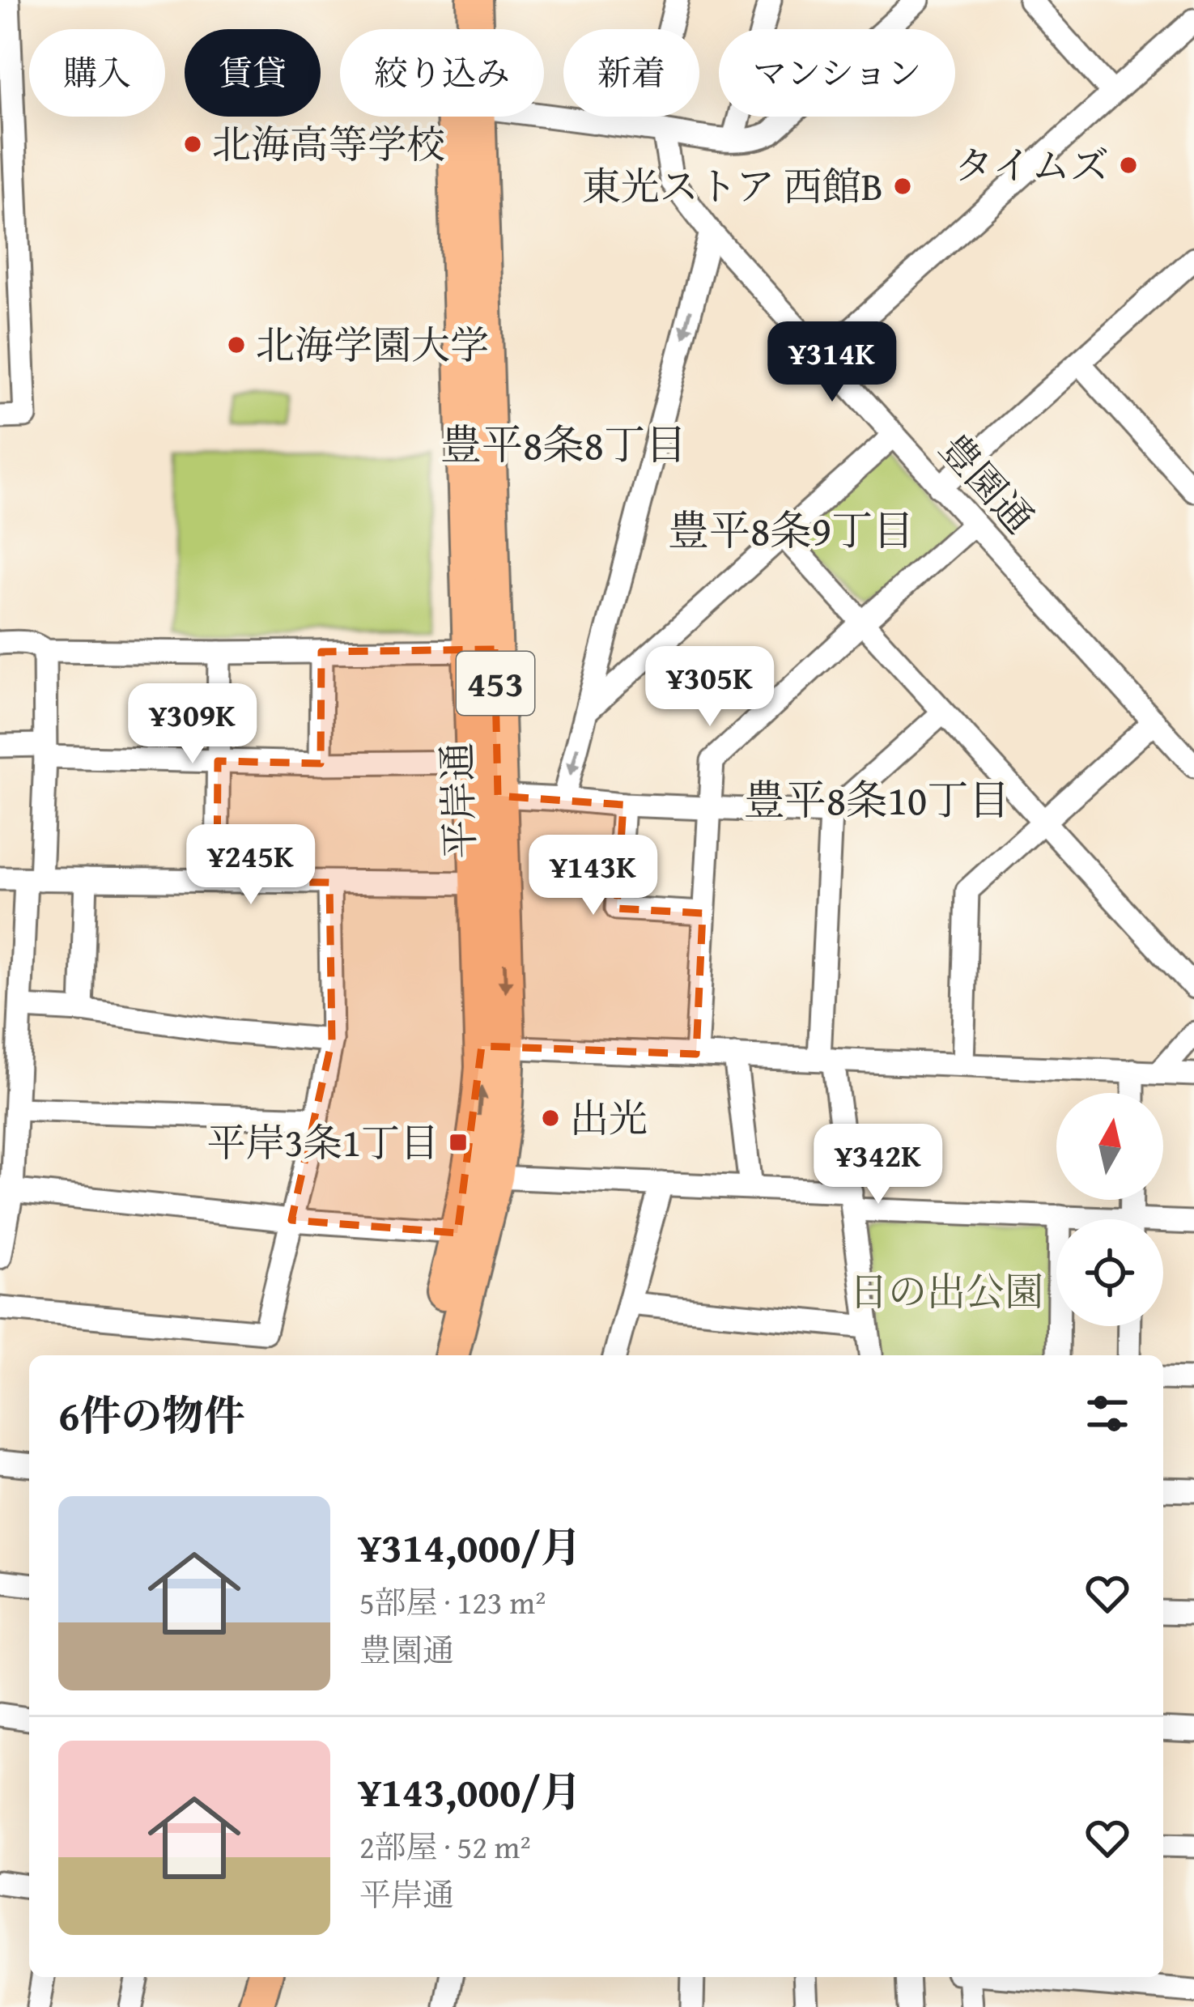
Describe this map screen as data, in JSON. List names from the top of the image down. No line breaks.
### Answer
{"streets":{"highway":["453","平岸通"],"street":["豊園通"]},"districts":["豊平8条8丁目","豊平8条9丁目","豊平8条10丁目"],"parks":["日の出公園"],"places":{"other":["北海高等学校","タイムズ","東光ストア 西館B","北海学園大学","出光"],"transit":["平岸3条1丁目"]},"north":"top","page":{"chip":["購入","賃貸","絞り込み","新着","マンション"],"price":["¥314K","¥305K","¥309K","¥245K","¥143K","¥342K"],"heading":"6件の物件","list":[{"name":"¥314,000/月","note":"5部屋 · 123 m² · 豊園通"},{"name":"¥143,000/月","note":"2部屋 · 52 m² · 平岸通"}]}}
